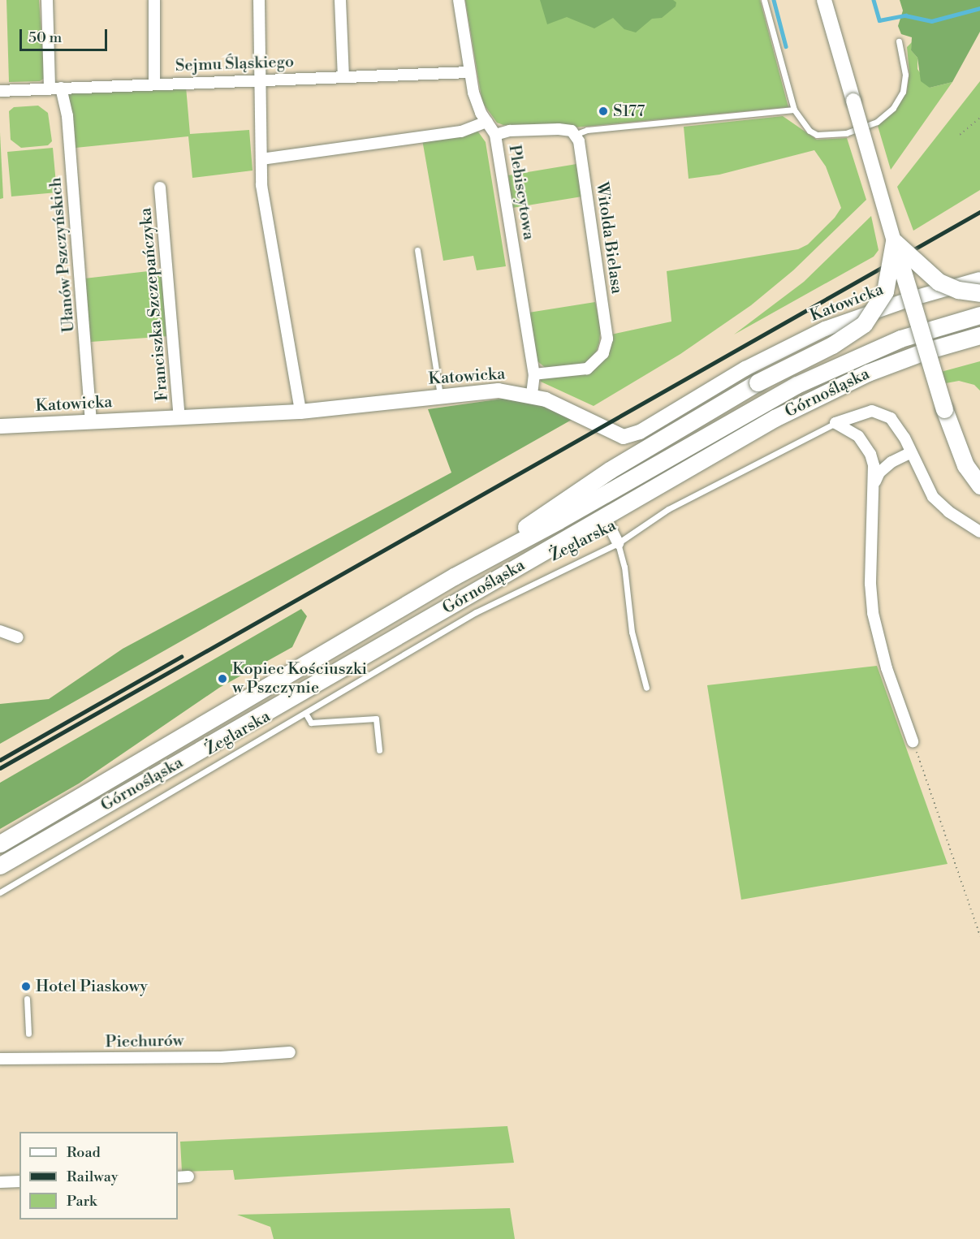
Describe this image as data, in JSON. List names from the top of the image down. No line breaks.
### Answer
{"streets":{"main road":["Górnośląska"],"street":["Sejmu Śląskiego","Plebiscytowa","Witolda Bielasa","Ułanów Pszczyńskich","Katowicka","Franciszka Szczepańczyka","Piechurów"],"lane":["Żeglarska"]},"crossings":[["Sejmu Śląskiego","Plebiscytowa"],["Sejmu Śląskiego","Ułanów Pszczyńskich"],["Plebiscytowa","Witolda Bielasa"],["Plebiscytowa","Katowicka"],["Ułanów Pszczyńskich","Katowicka"],["Katowicka","Franciszka Szczepańczyka"]],"places":["S177","Kopiec Kościuszki w Pszczynie","Hotel Piaskowy"],"legend":["Road","Railway","Park"],"scale_bar":"50 m"}
